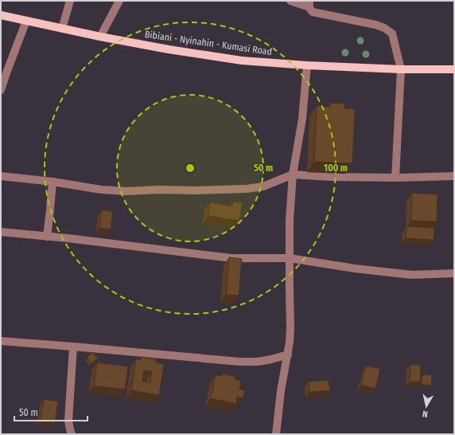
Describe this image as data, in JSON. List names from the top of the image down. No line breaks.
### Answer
{"streets":{"main road":["Bibiani - Nyinahin - Kumasi Road"]},"scale_bar":"50 m","north":"bottom","rings":["50 m","100 m"]}
